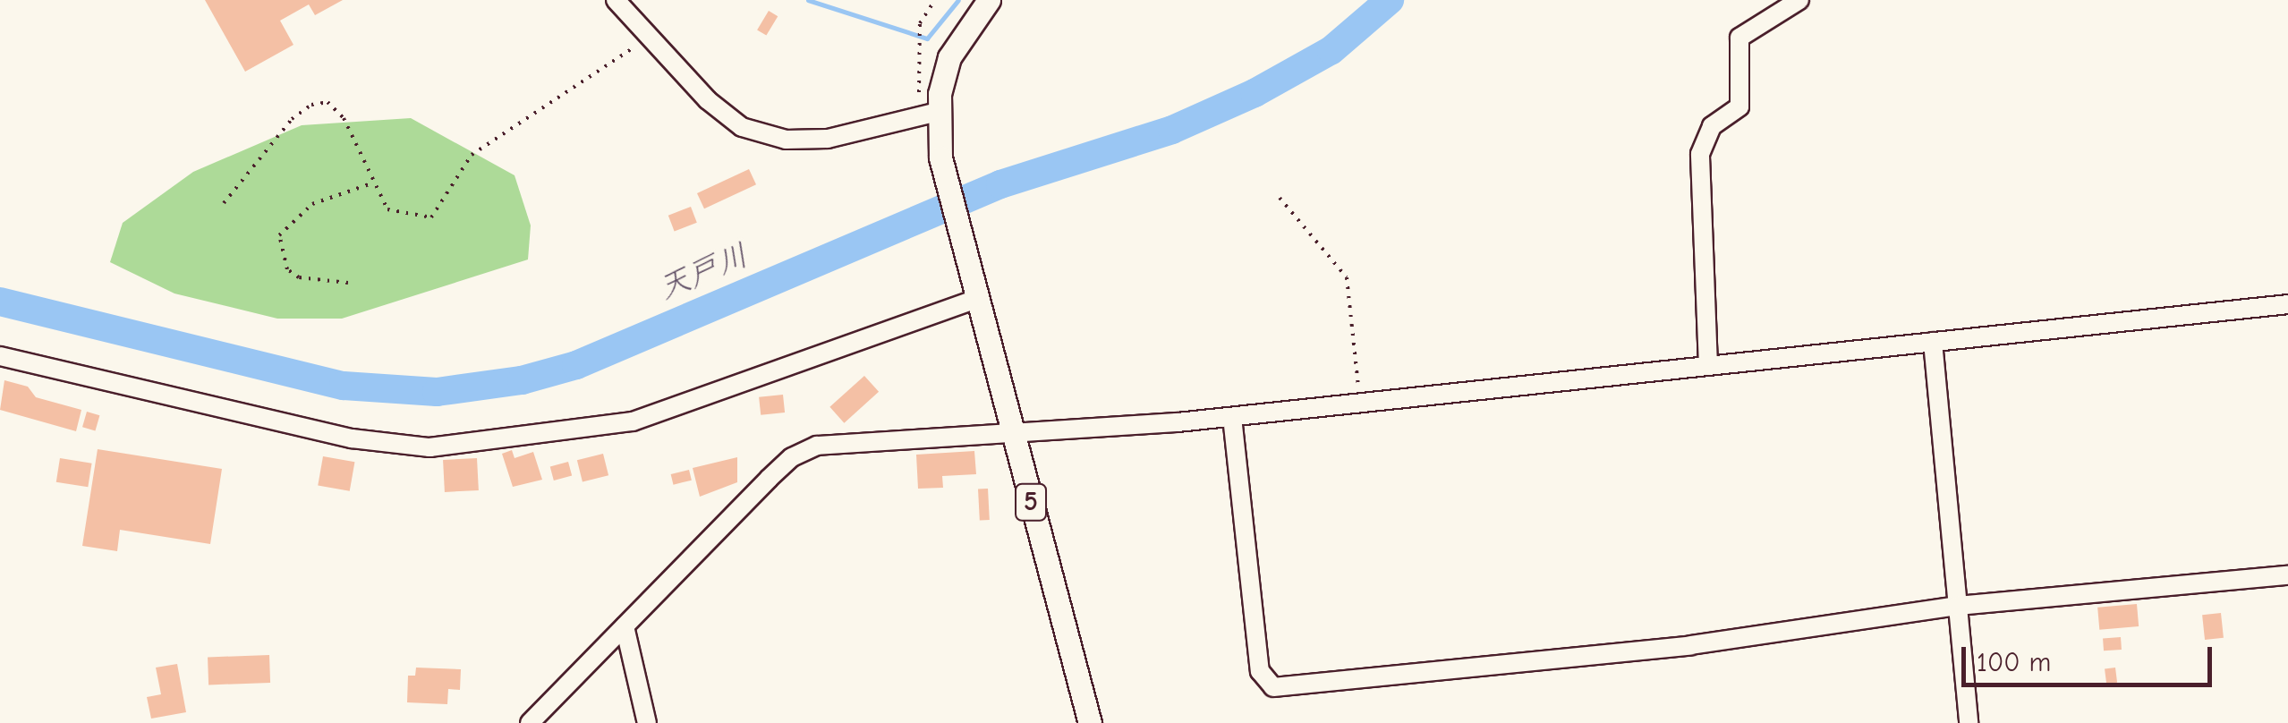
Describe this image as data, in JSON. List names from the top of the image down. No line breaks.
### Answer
{"streets":{"main road":["5"]},"water":["天戸川"],"scale_bar":"100 m"}
